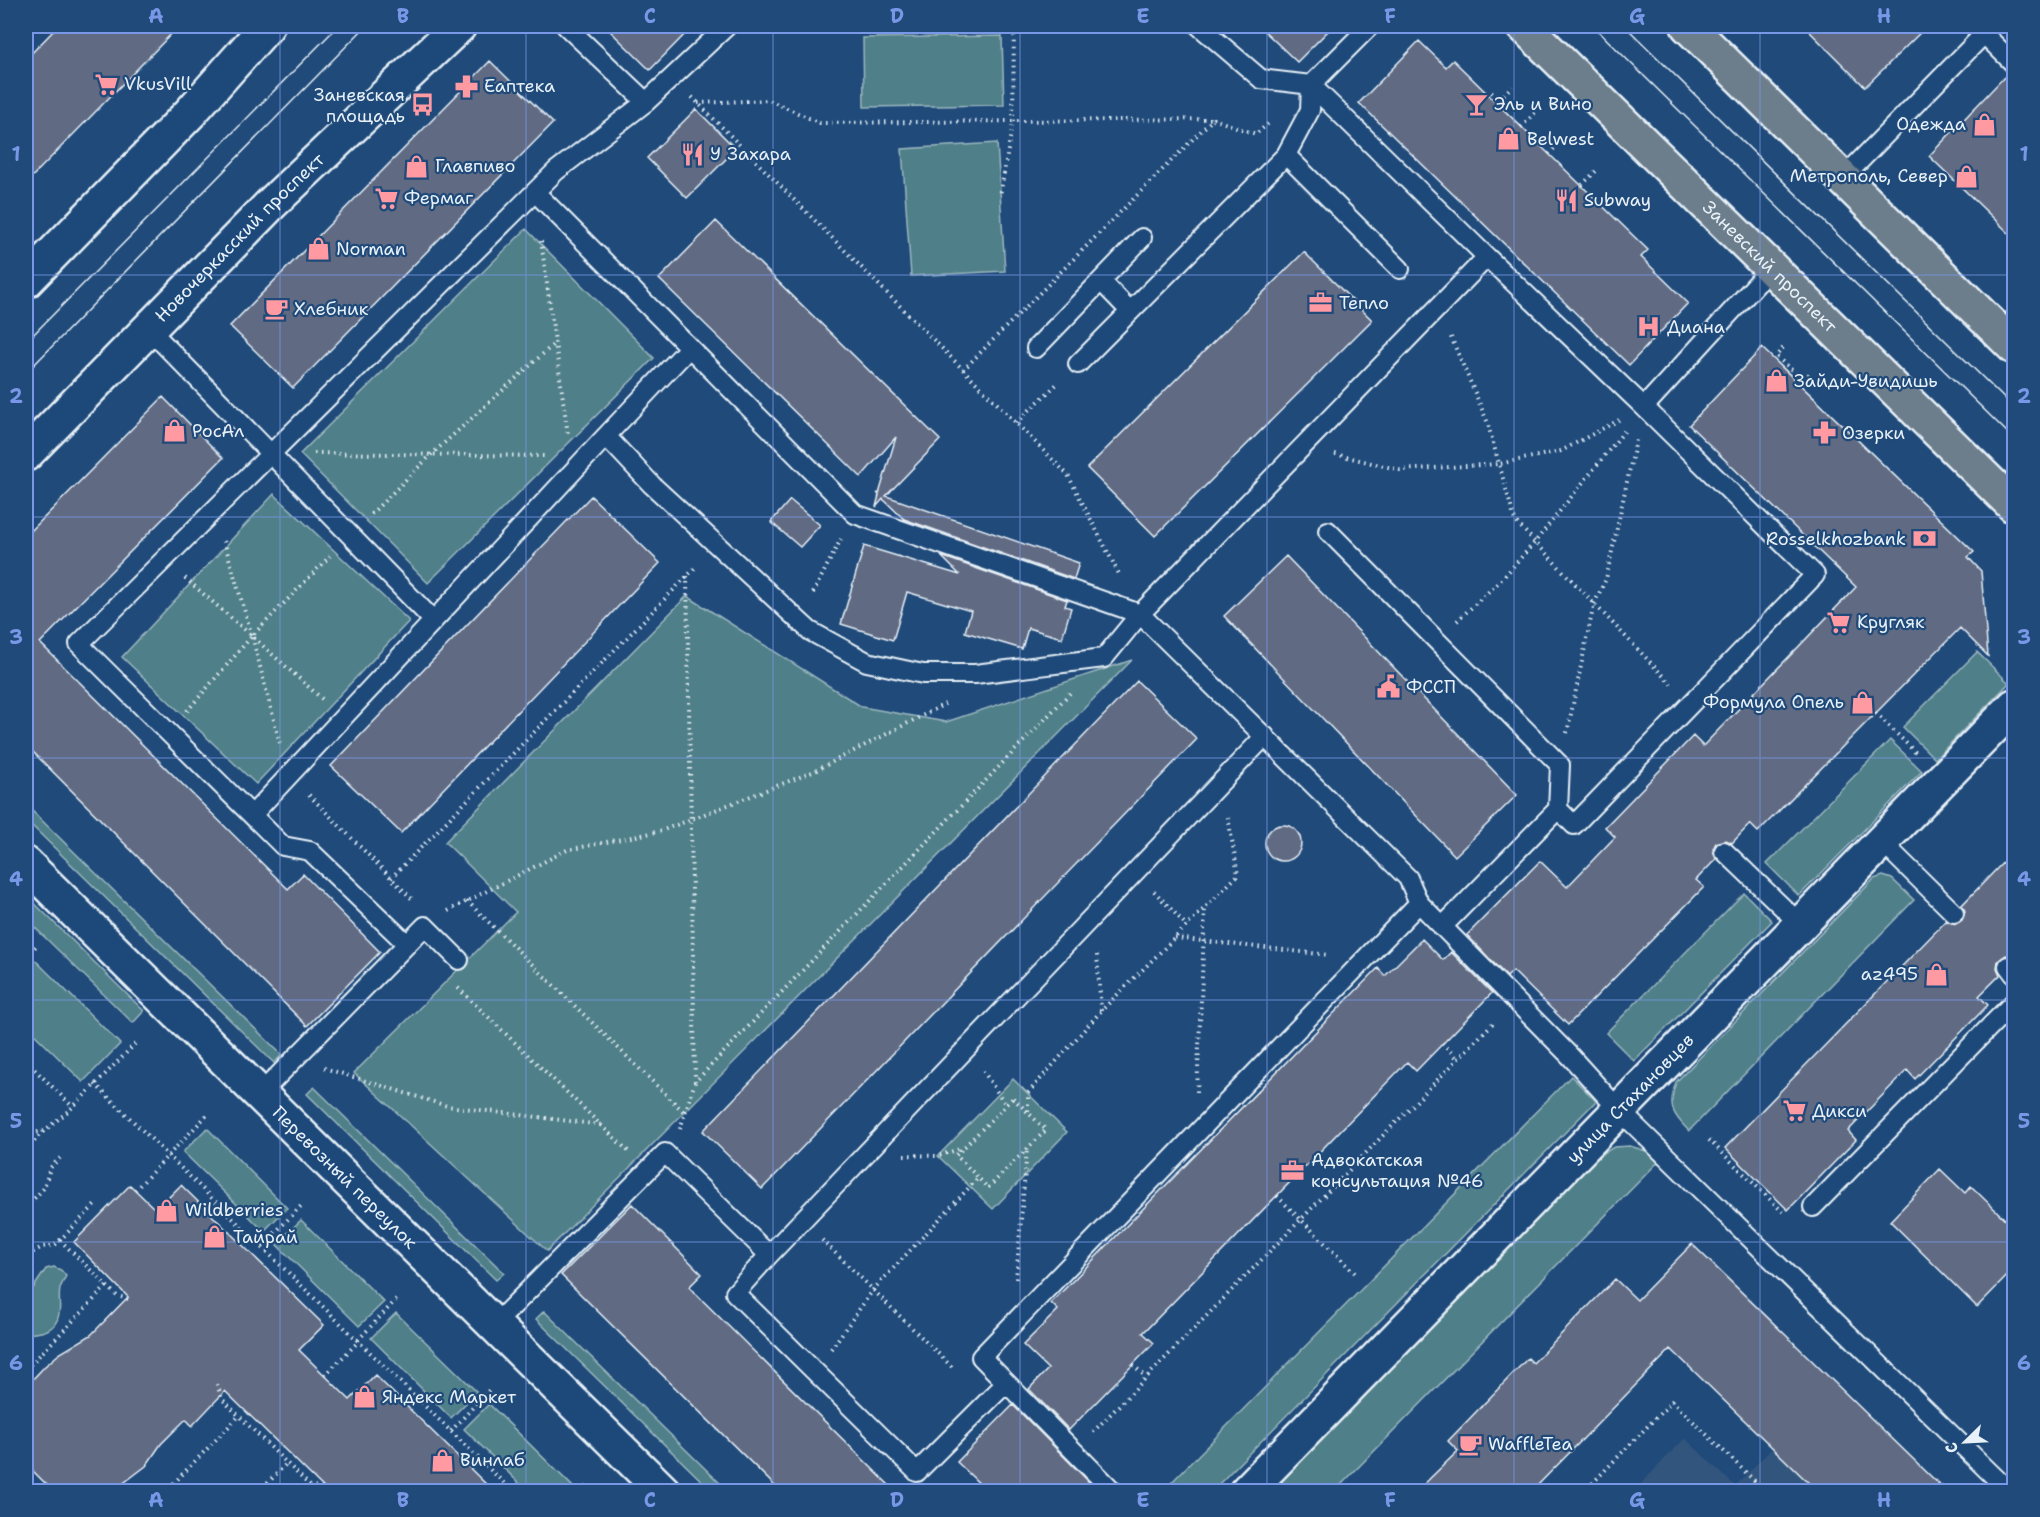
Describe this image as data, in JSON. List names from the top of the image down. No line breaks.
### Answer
{"streets":{"main road":["Заневский проспект"],"street":["Новочеркасский проспект","улица Стахановцев","Перевозный переулок"]},"places":{"supermarket":["VkusVill","Фермаг","Кругляк","Дикси"],"pharmacy":["Еаптека","Озерки"],"bar":["Эль и Вино"],"bus stop":["Заневская площадь"],"shop":["Одежда","Belwest","Главпиво","Метрополь, Север","Norman","Зайди-Увидишь","РосАл","Формула Опель","az495","Wildberries","Тайрай","Яндекс Маркет","Винлаб"],"restaurant":["У Захара","Subway"],"office":["Тепло","Адвокатская консультация №46"],"cafe":["Хлебник","WaffleTea"],"hospital":["Диана"],"bank":["Rosselkhozbank"],"public building":["ФССП"]},"north":"bottom left","grid":{"columns":["A","B","C","D","E","F","G","H"],"rows":["1","2","3","4","5","6"]}}
